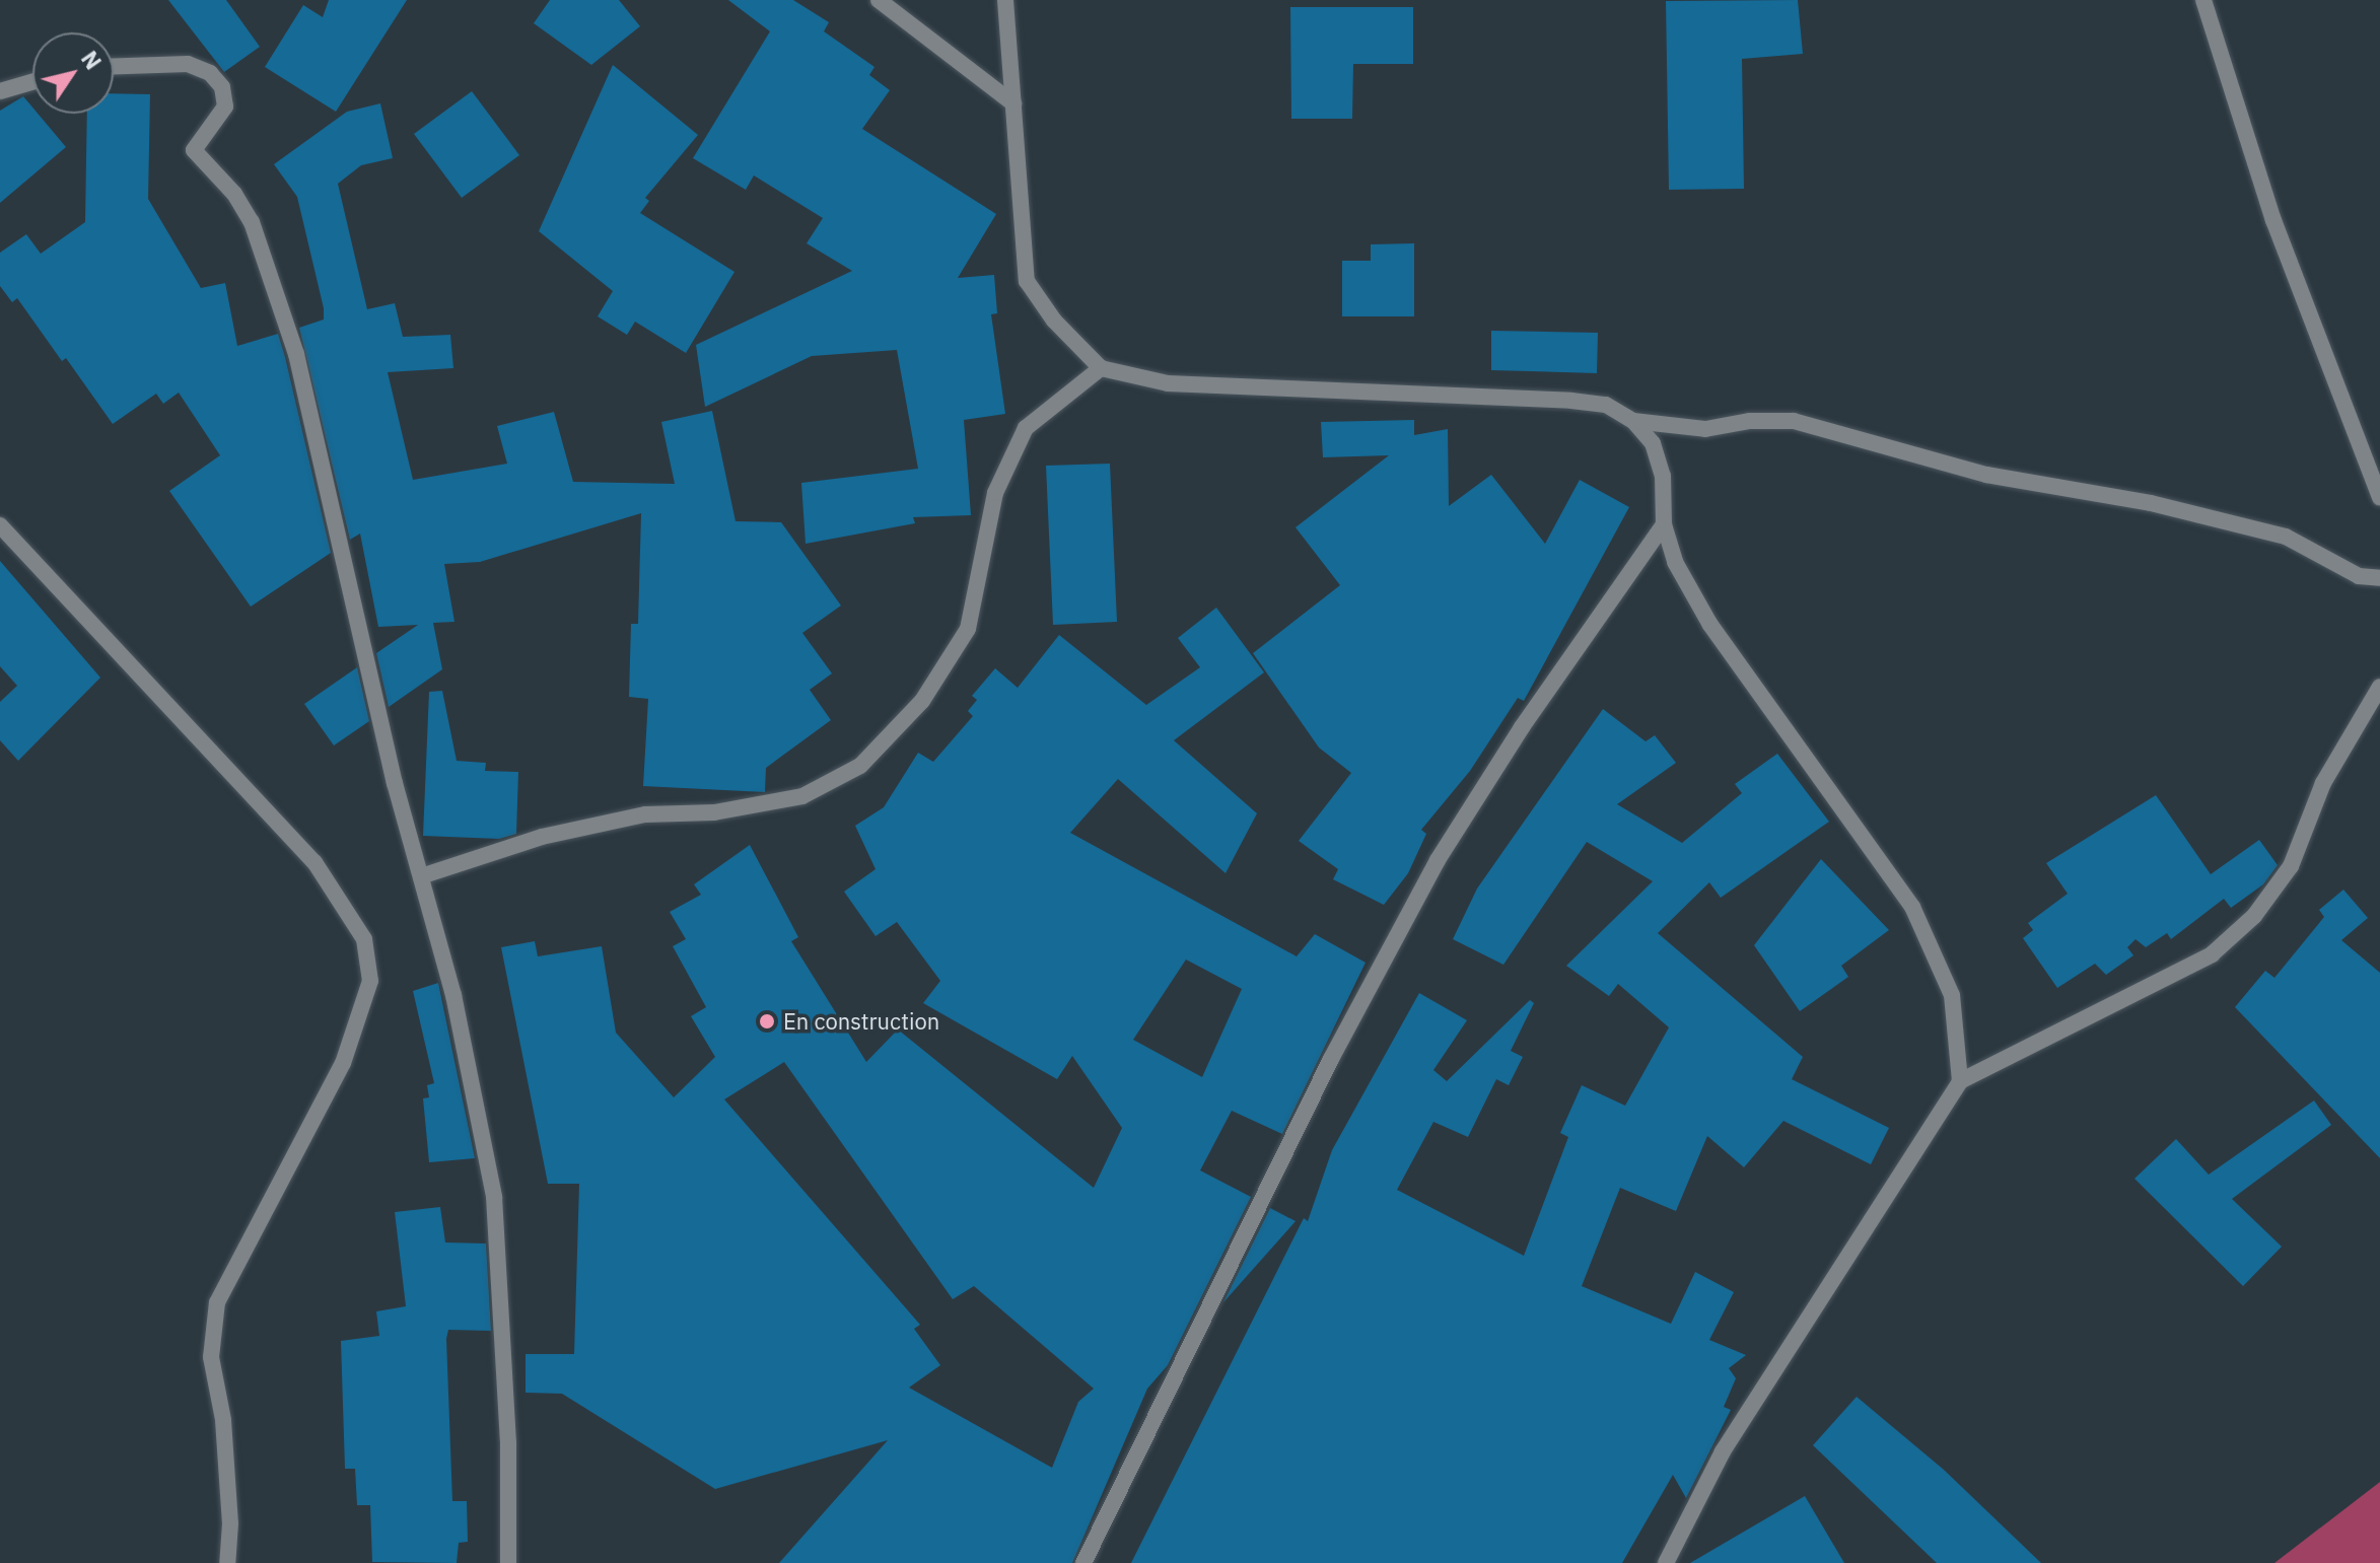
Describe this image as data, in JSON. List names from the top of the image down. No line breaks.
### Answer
{"places":["En construction"],"north":"top right"}
